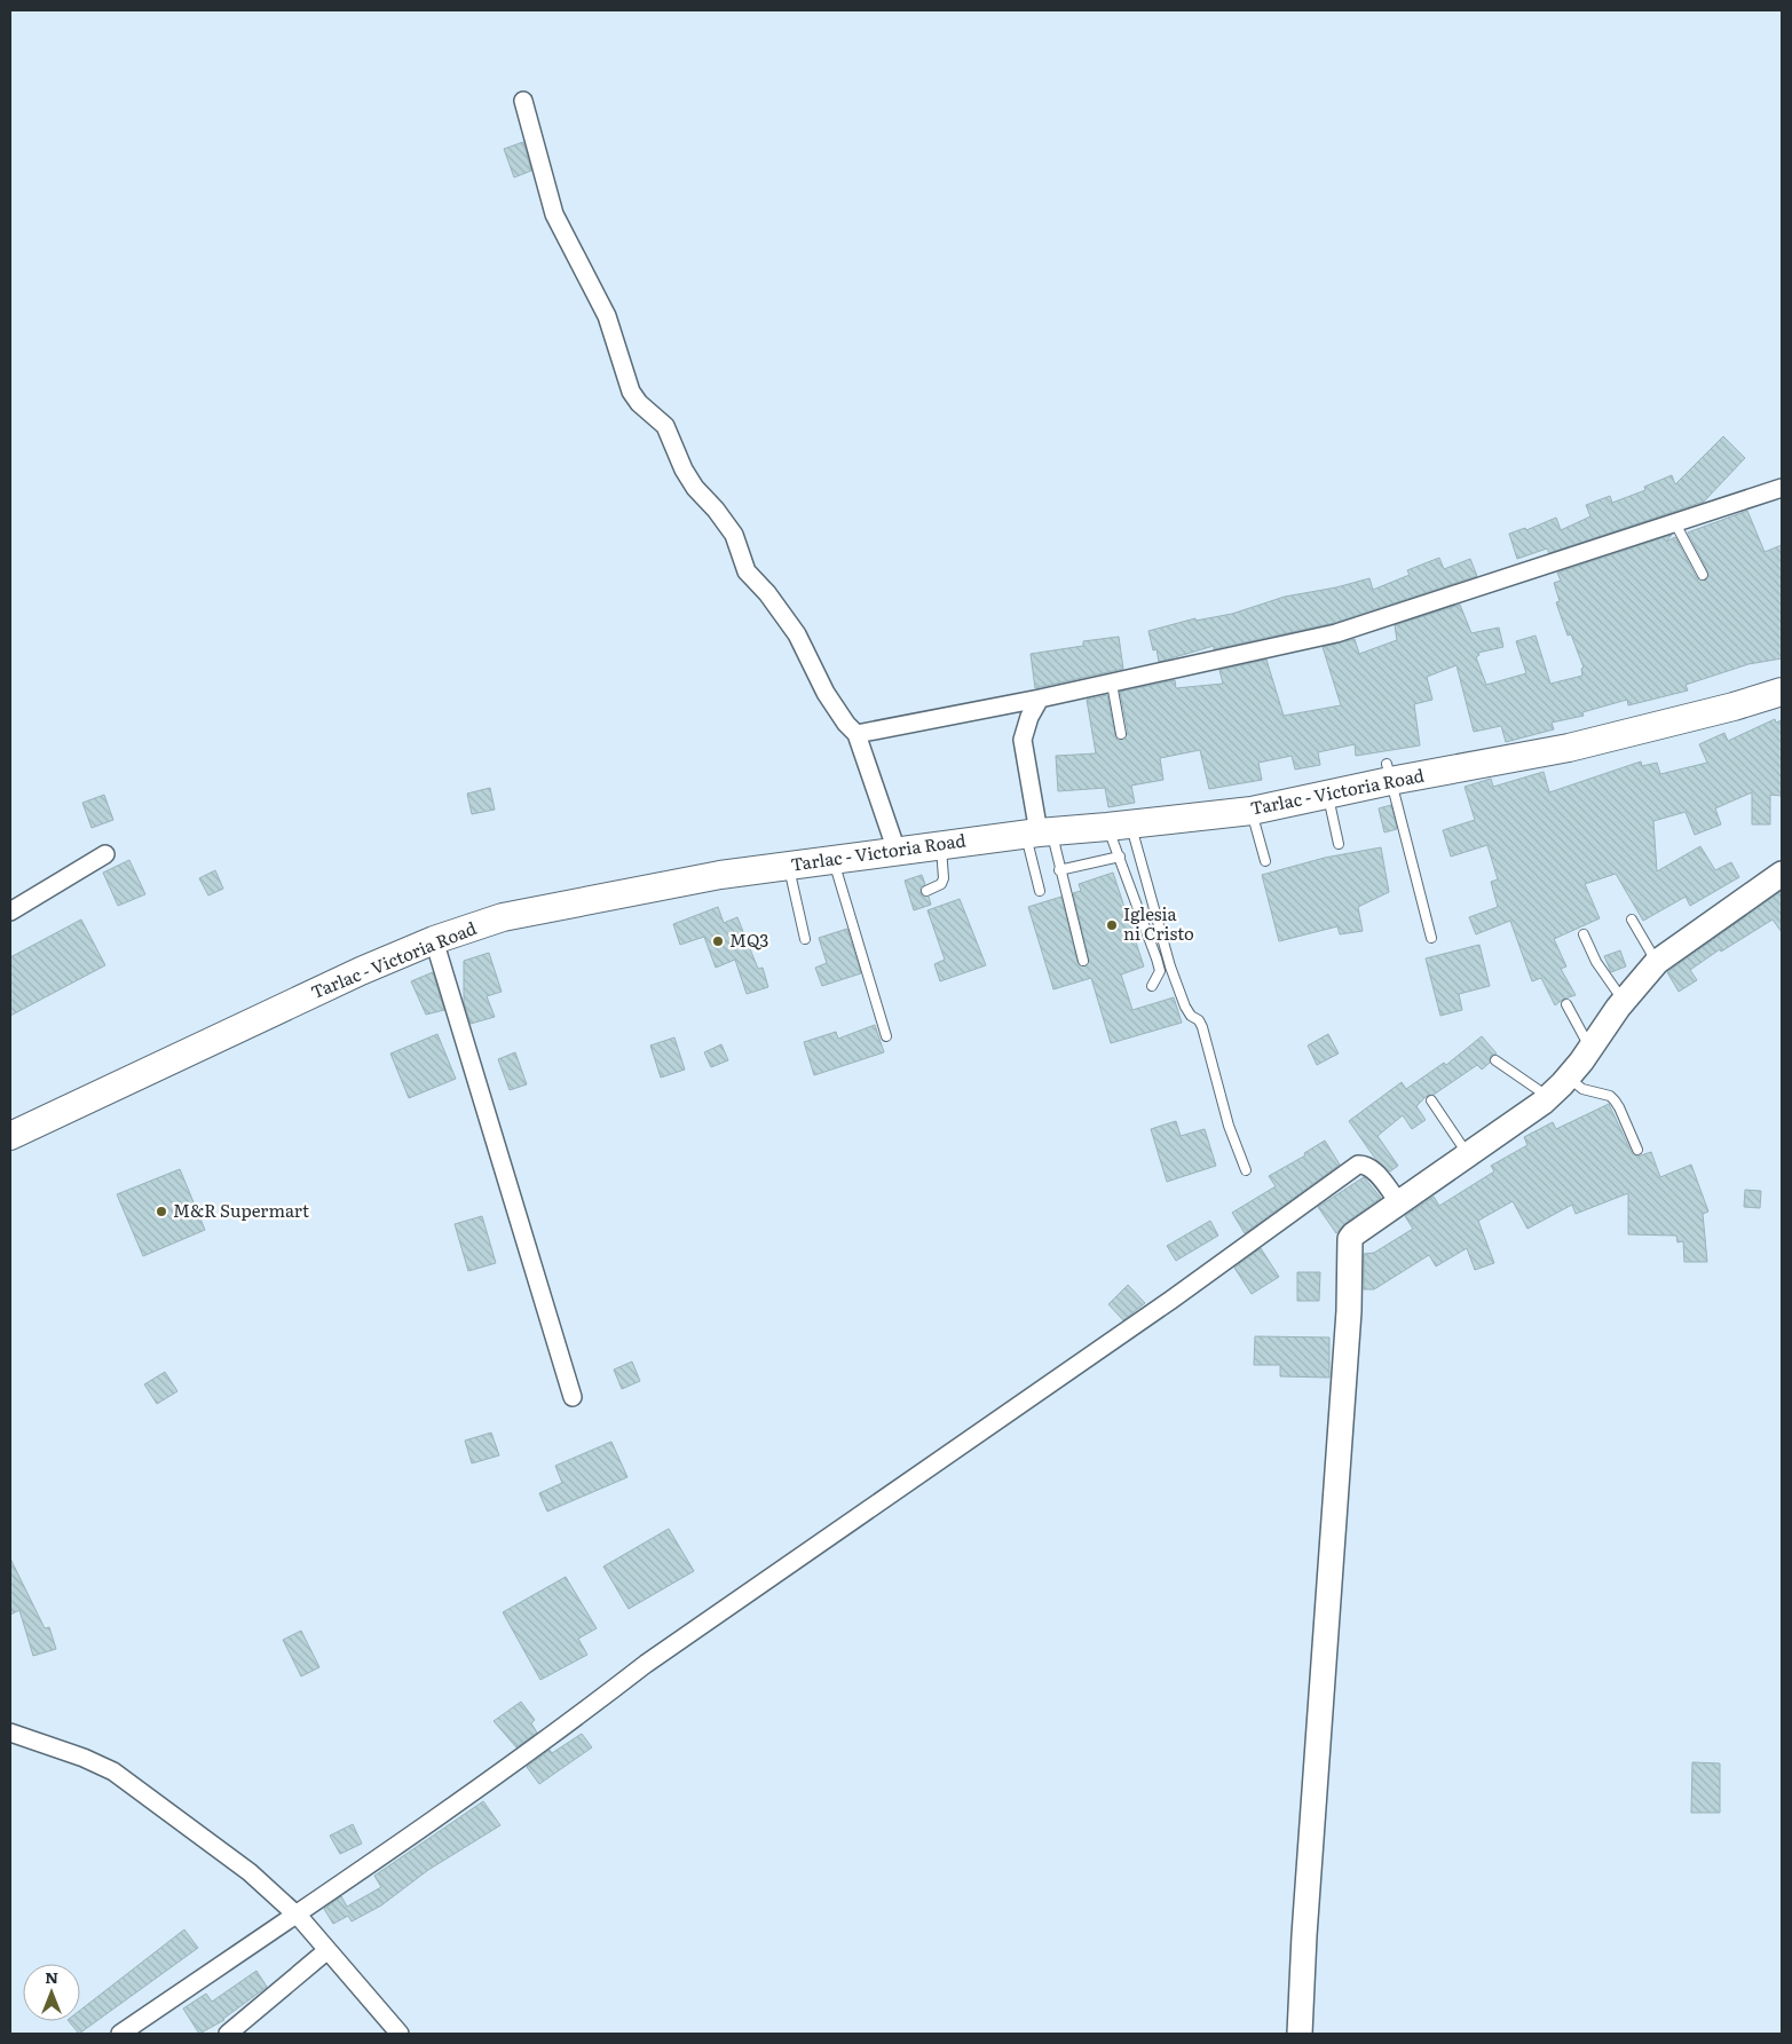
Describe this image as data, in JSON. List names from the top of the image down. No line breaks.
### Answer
{"streets":{"main road":["Tarlac - Victoria Road"]},"places":["Iglesia ni Cristo","MQ3","M&R Supermart"],"north":"top"}
